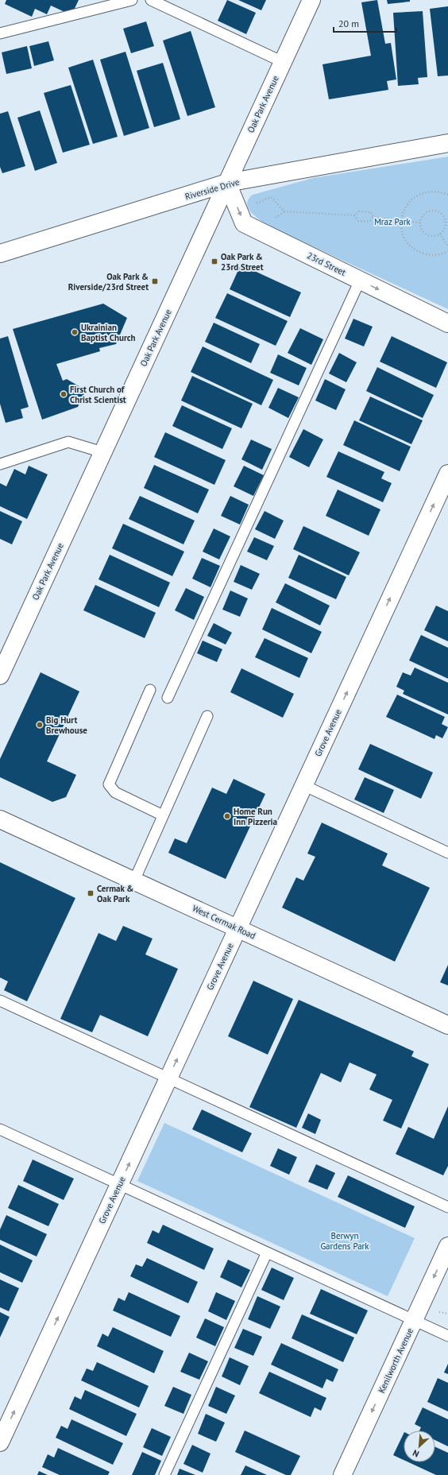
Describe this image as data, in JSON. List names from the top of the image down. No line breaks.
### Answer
{"streets":{"street":["Oak Park Avenue","Riverside Drive","23rd Street","Grove Avenue","West Cermak Road","Kenilworth Avenue"]},"crossings":[["Oak Park Avenue","Riverside Drive"],["Oak Park Avenue","23rd Street"],["Riverside Drive","23rd Street"],["Grove Avenue","West Cermak Road"]],"one_way":["23rd Street","Grove Avenue","Kenilworth Avenue"],"parks":["Mraz Park","Berwyn Gardens Park"],"places":{"transit":["Oak Park & 23rd Street","Oak Park & Riverside/23rd Street","Cermak & Oak Park"],"other":["Ukrainian Baptist Church","First Church of Christ Scientist","Big Hurt Brewhouse","Home Run Inn Pizzeria"]},"scale_bar":"20 m","north":"bottom left"}
